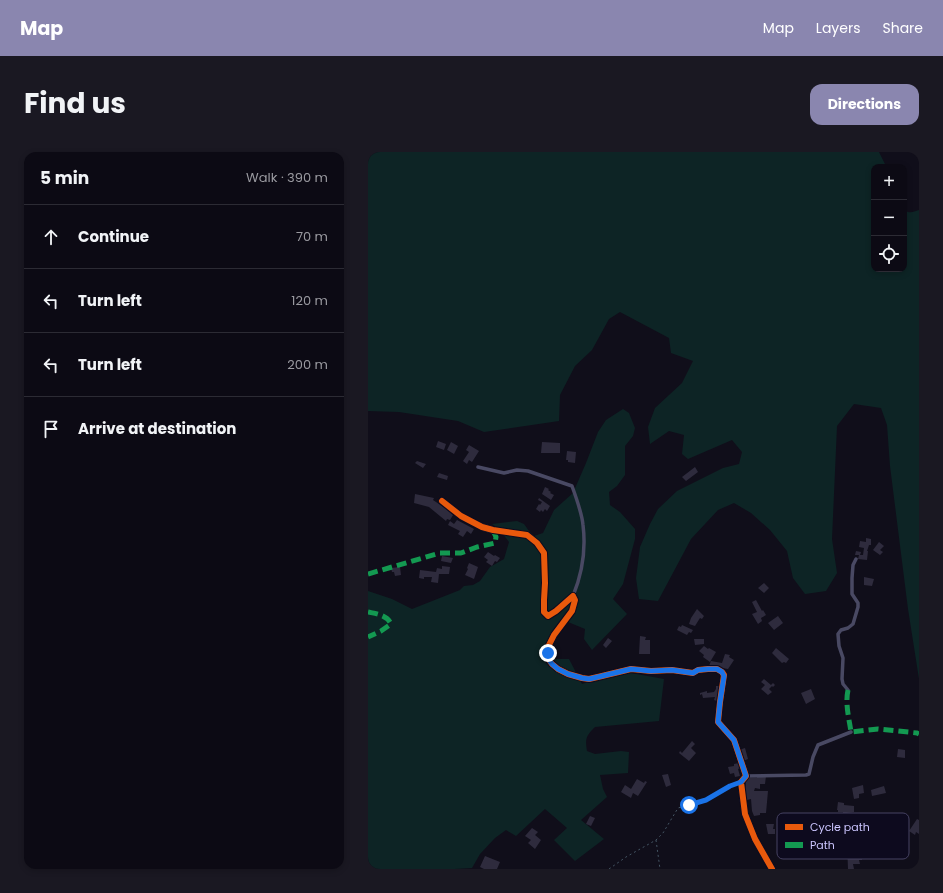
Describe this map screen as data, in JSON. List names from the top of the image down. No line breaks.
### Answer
{"legend":["Cycle path","Path"],"page":{"header":"Map","nav":["Map","Layers","Share"],"title":"Find us","buttons":"Directions","heading":["5 min","Walk · 390 m"],"map_buttons":["+","−"],"list":[["Continue","70 m"],["Turn left","120 m"],["Turn left","200 m"],"Arrive at destination"]}}
